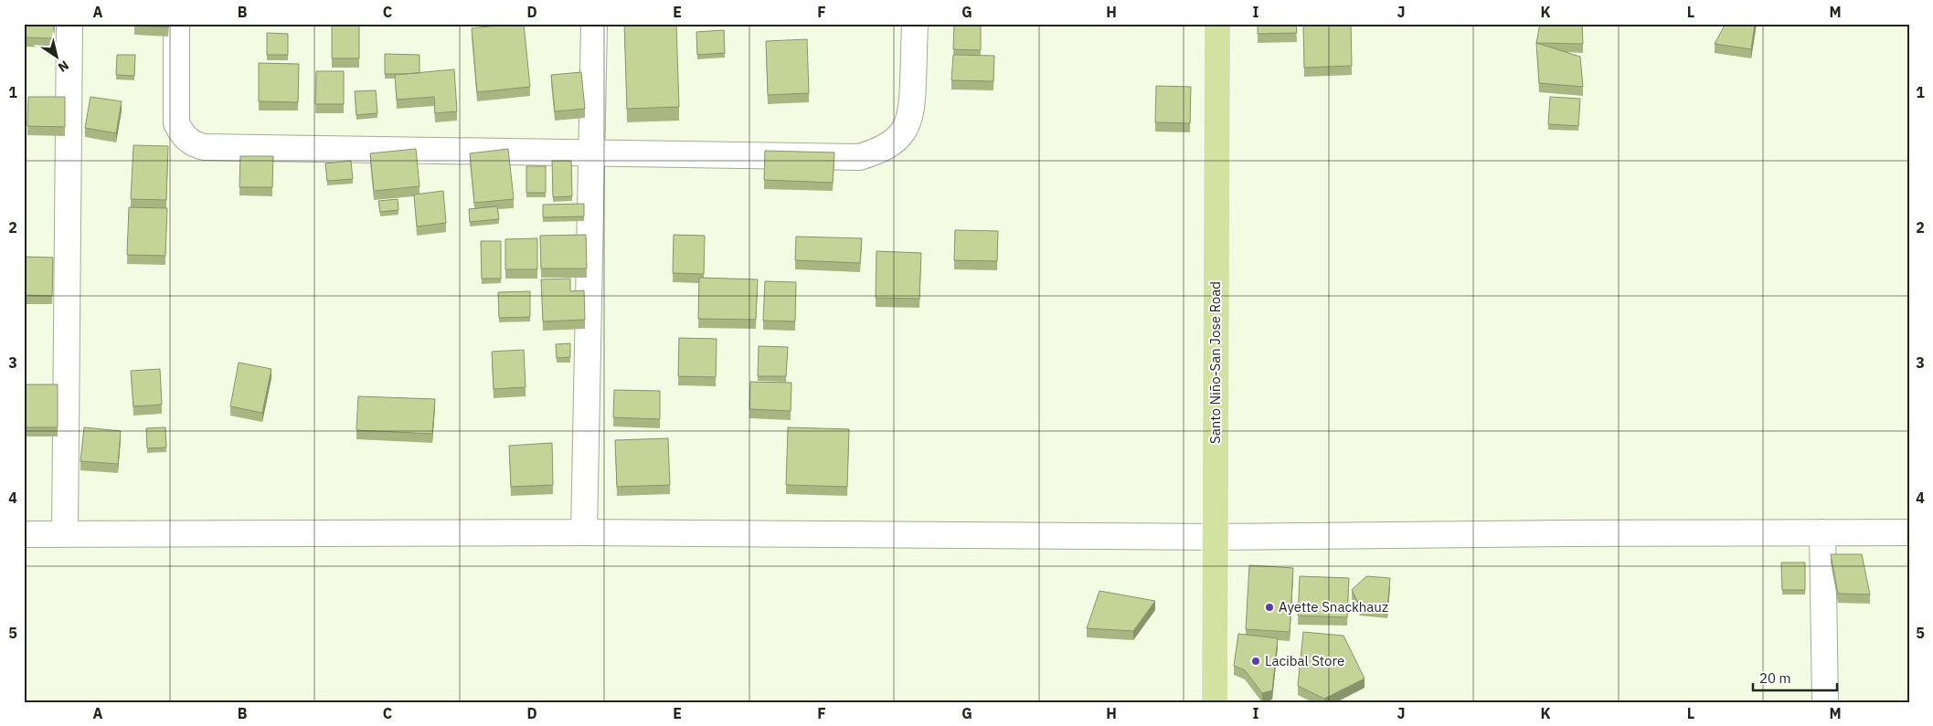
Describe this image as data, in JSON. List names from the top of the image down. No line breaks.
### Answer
{"streets":{"main road":["Santo Niño-San Jose Road"]},"places":["Ayette Snackhauz","Lacibal Store"],"scale_bar":"20 m","north":"bottom right","grid":{"columns":["A","B","C","D","E","F","G","H","I","J","K","L","M"],"rows":["1","2","3","4","5"]}}
